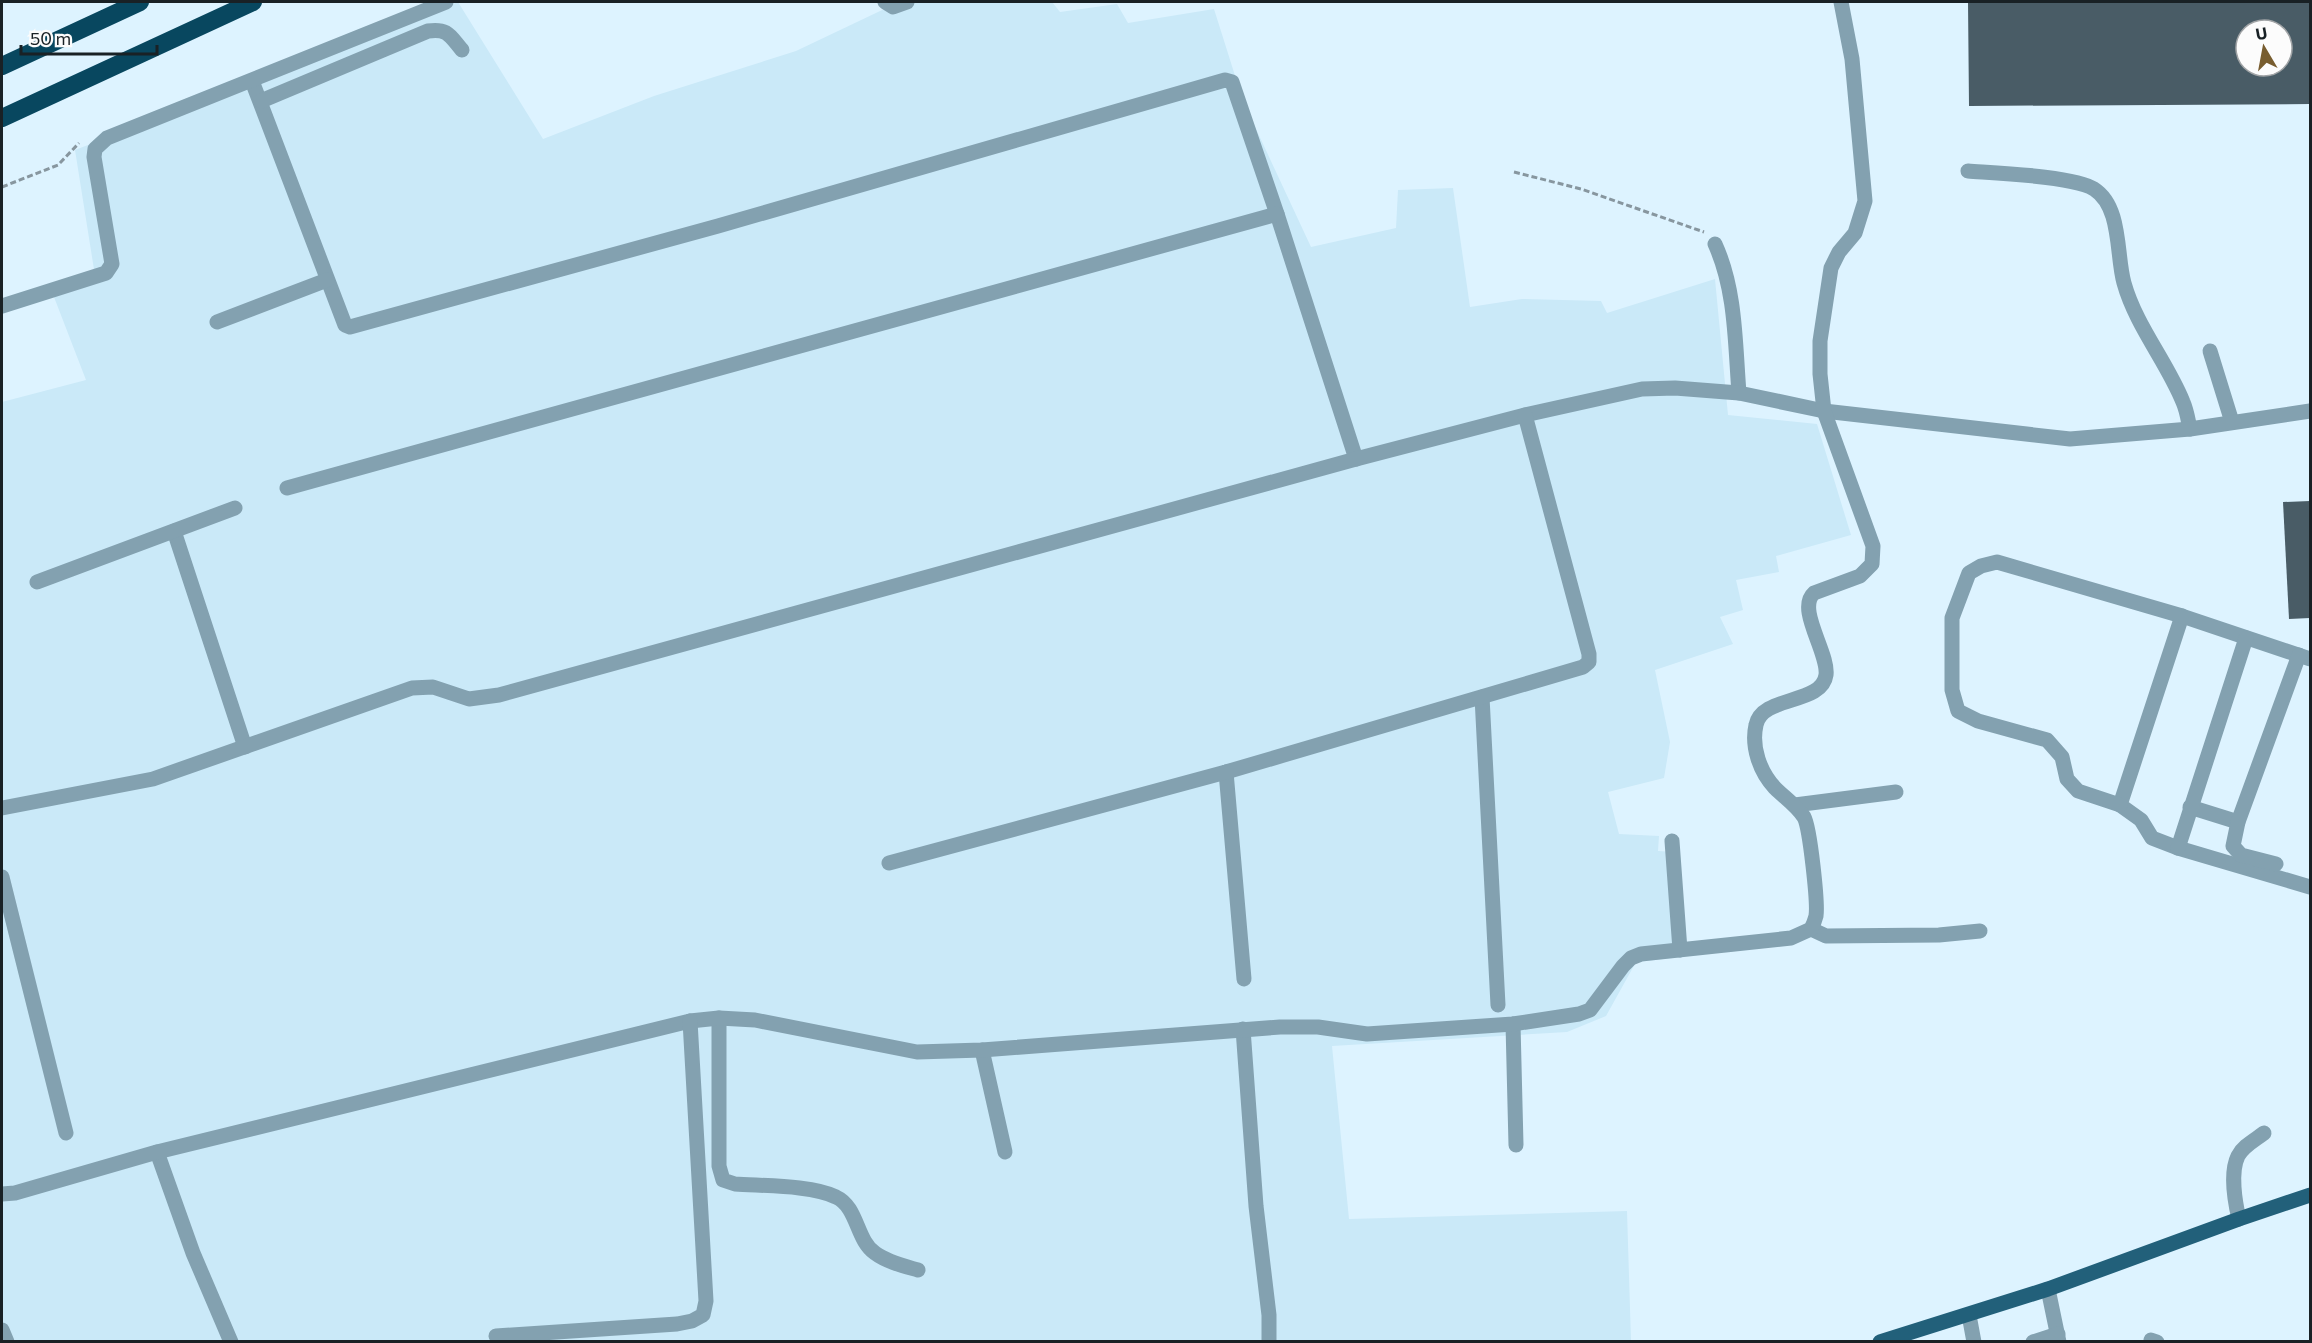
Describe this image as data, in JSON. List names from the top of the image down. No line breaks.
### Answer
{"scale_bar":"50 m","north":"top"}
